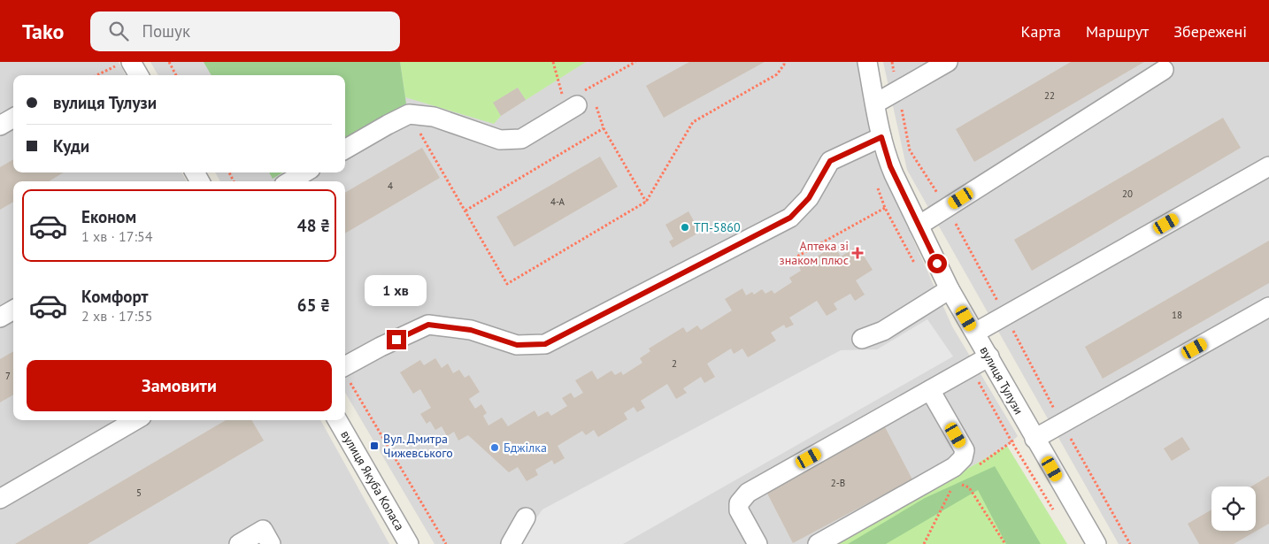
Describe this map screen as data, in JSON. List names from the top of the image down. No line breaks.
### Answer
{"streets":{"street":["вулиця Тулузи","вулиця Якуба Коласа"]},"places":{"other":["ТП-5860","Бджілка"],"health":["Аптека зі знаком плюс"],"transit":["Вул. Дмитра Чижевського"]},"house_numbers":["22","4","20","4-А","18","2","7","2-В","5"],"page":{"header":"Tako","search":"Пошук","nav":["Карта","Маршрут","Збережені"],"banner":["вулиця Тулузи","Куди"],"list":[{"name":"Економ","note":"1 хв · 17:54","value":"48 ₴"},{"name":"Комфорт","note":"2 хв · 17:55","value":"65 ₴"}],"bubble":"1 хв","buttons":"Замовити"}}
